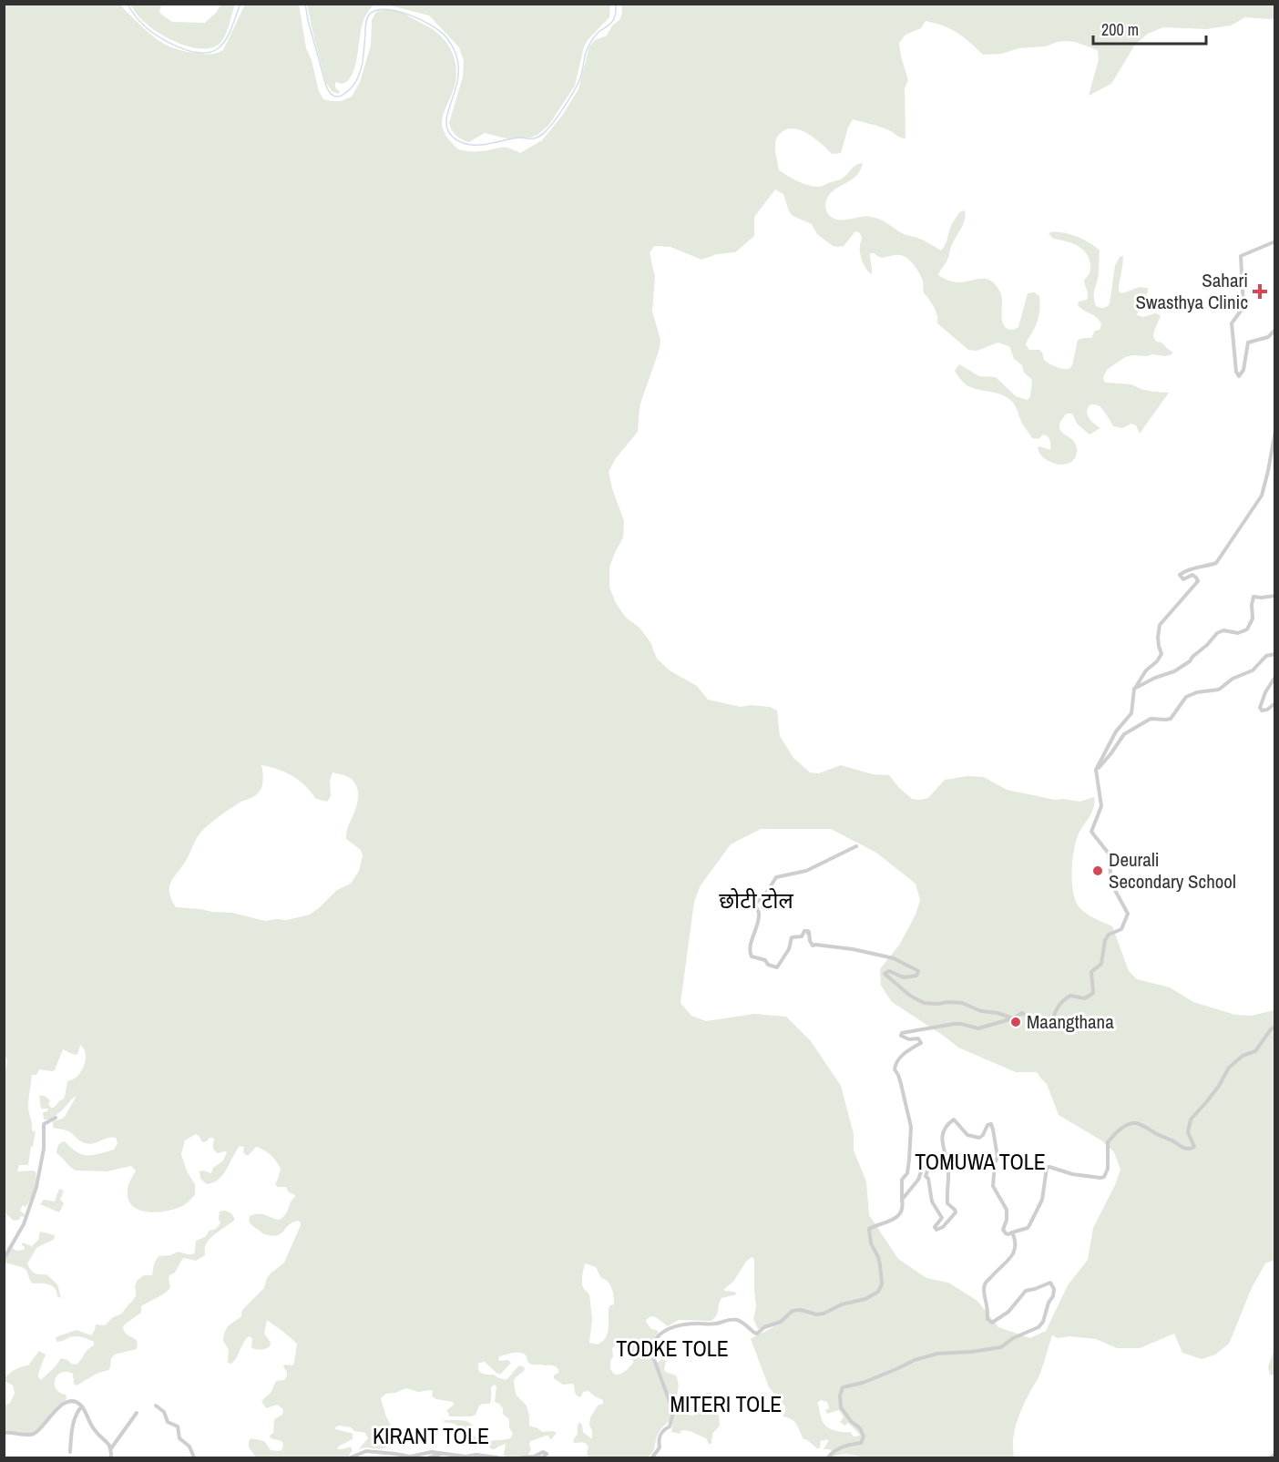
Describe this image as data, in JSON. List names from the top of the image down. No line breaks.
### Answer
{"districts":["छोटी टोल","TOMUWA TOLE","TODKE TOLE","MITERI TOLE","KIRANT TOLE"],"places":{"health":["Sahari Swasthya Clinic"],"other":["Deurali Secondary School","Maangthana"]},"scale_bar":"200 m"}
